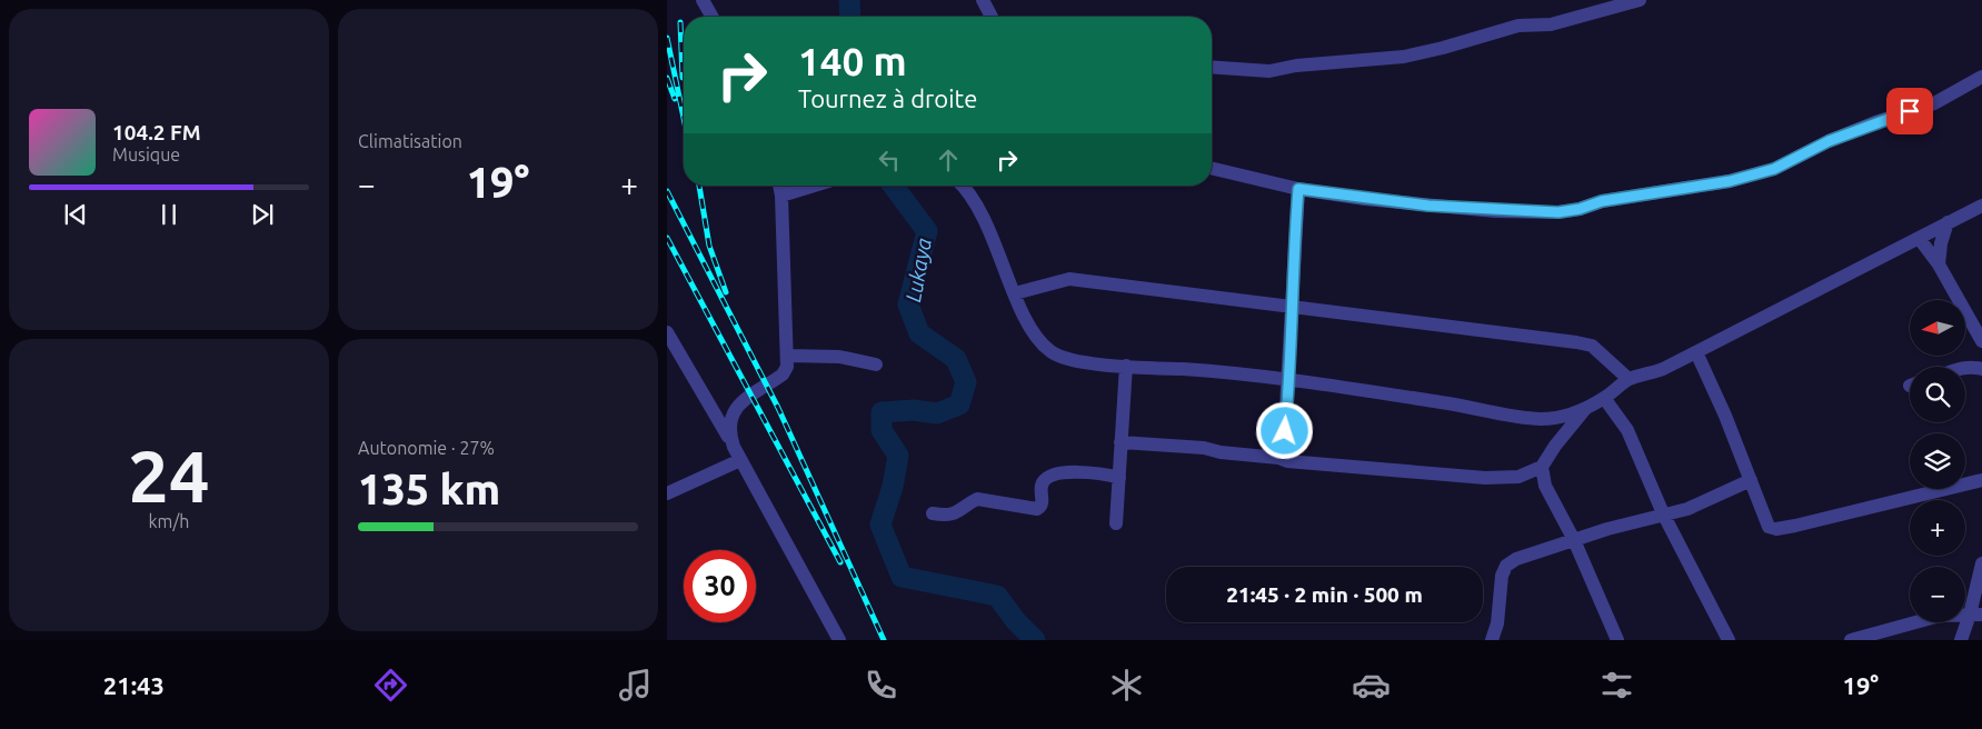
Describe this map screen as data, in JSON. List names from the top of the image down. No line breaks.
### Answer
{"water":["Lukaya"],"north":"left","page":{"tile":["Climatisation",["24","km/h"],["Autonomie · 27%","135 km"]],"turn":["140 m","Tournez à droite"],"song":["104.2 FM","Musique"],"heat":["−","19°","+"],"map_buttons":["+","−"],"limit":"30","trip":"21:45 · 2 min · 500 m","tabs":["21:43","19°"]}}
